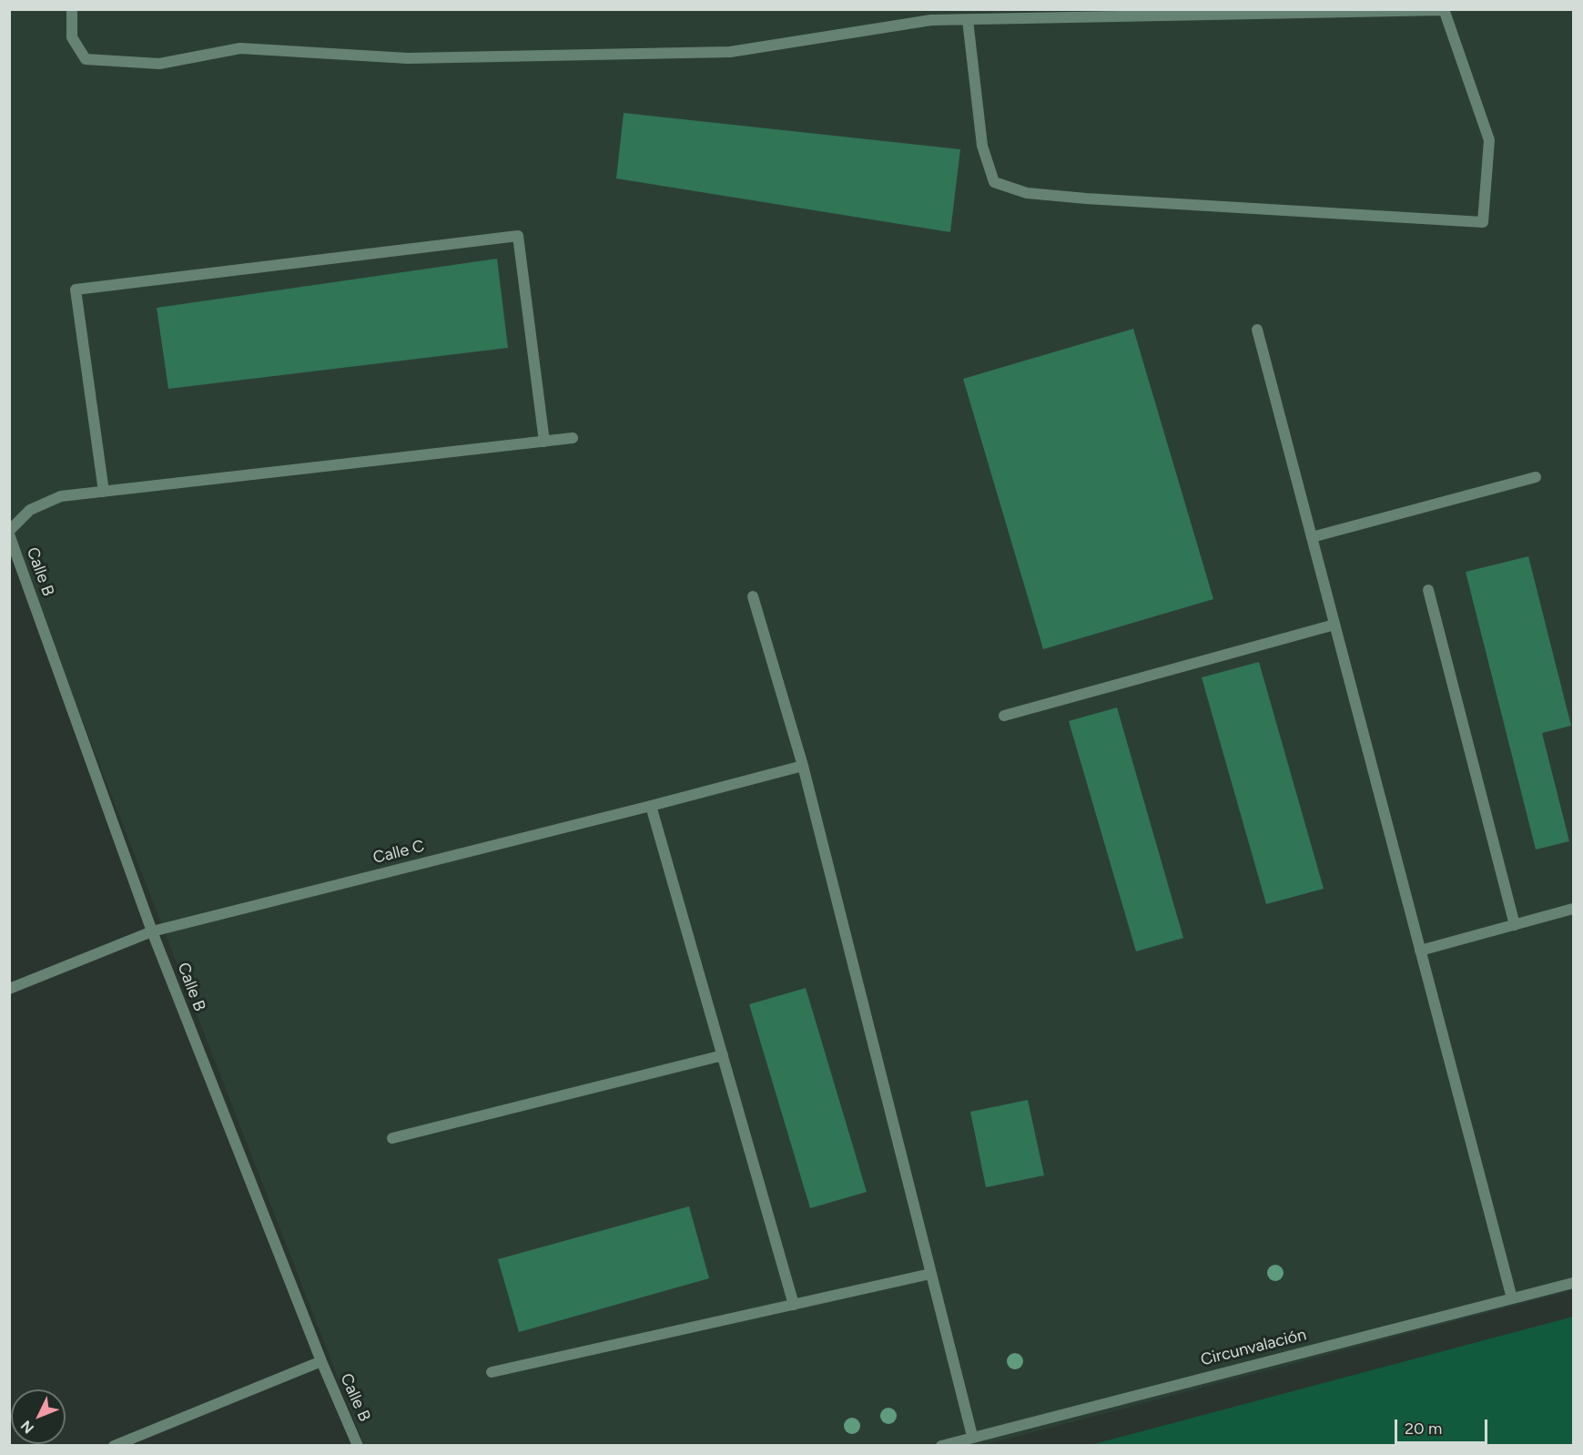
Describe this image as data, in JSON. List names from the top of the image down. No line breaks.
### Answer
{"streets":{"street":["Calle B","Calle C","Circunvalación"]},"crossings":[["Calle B","Calle C"]],"scale_bar":"20 m","north":"bottom left"}
